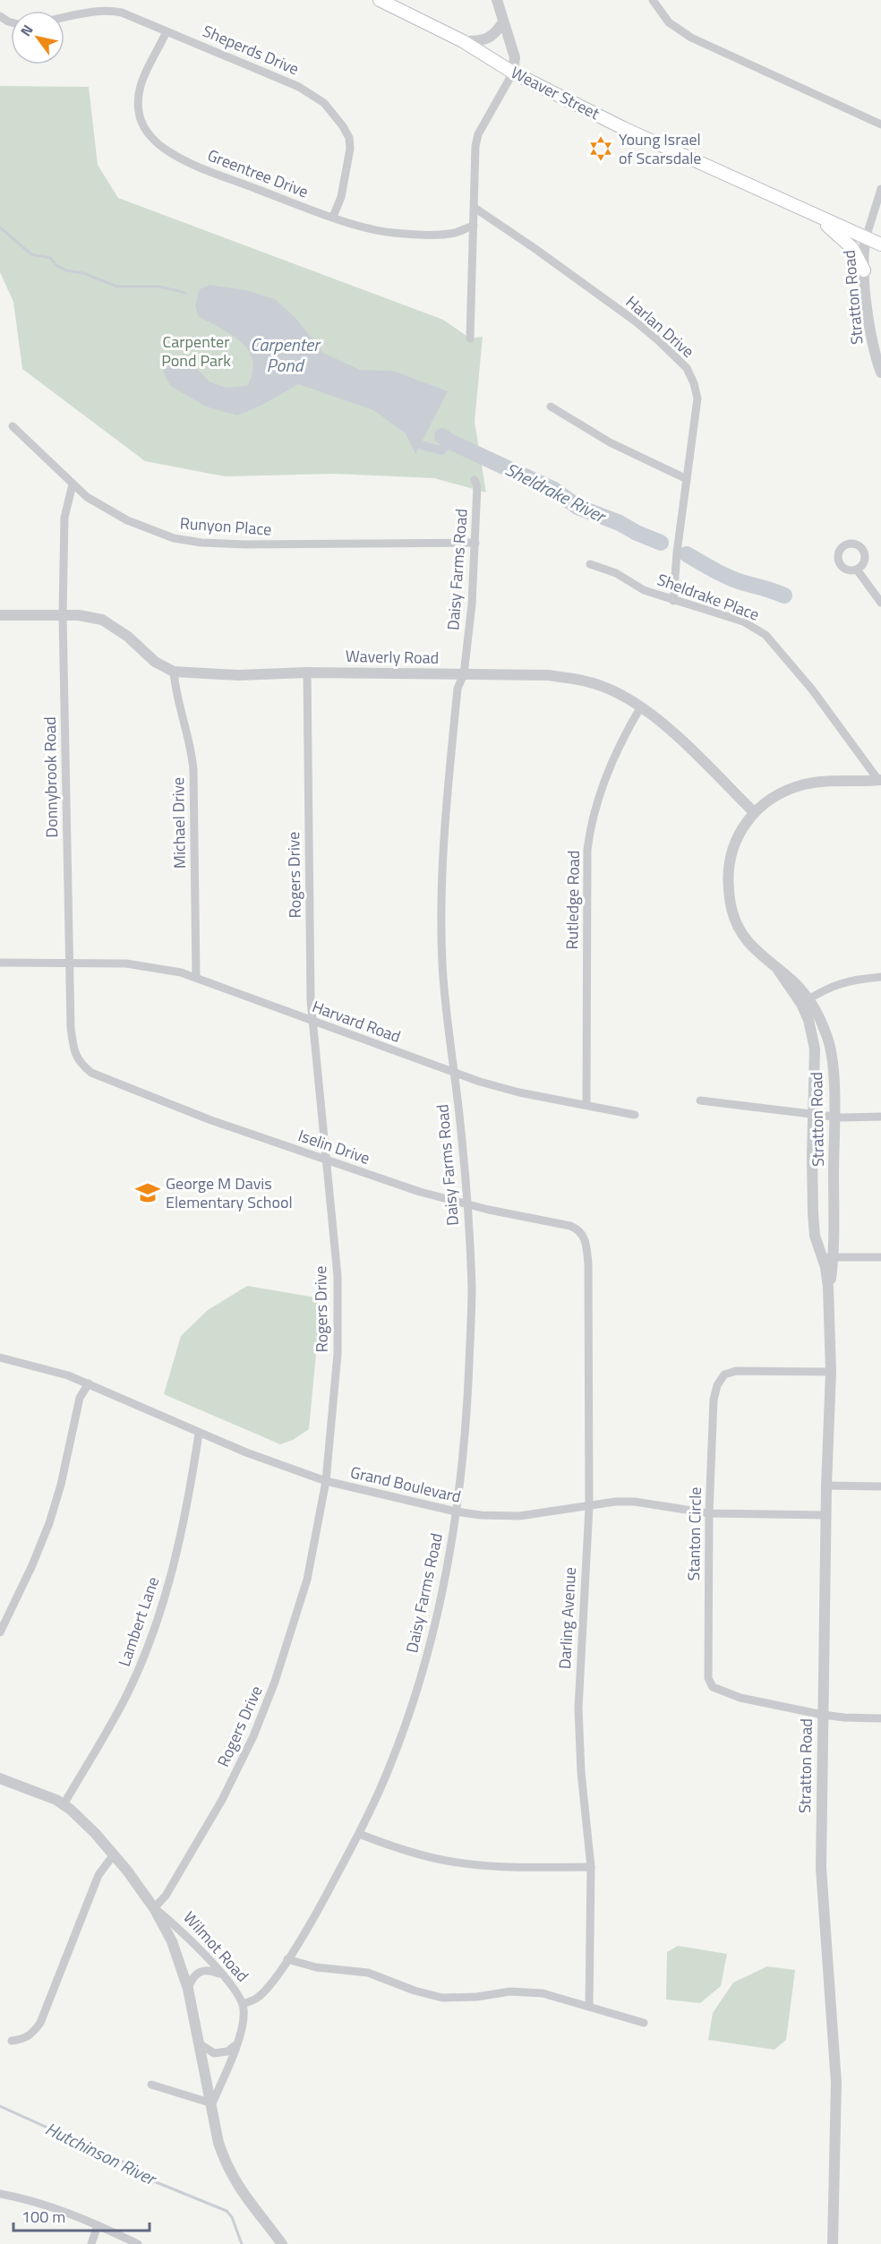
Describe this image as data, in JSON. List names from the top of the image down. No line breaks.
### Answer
{"streets":{"main road":["Weaver Street"],"street":["Sheperds Drive","Greentree Drive","Stratton Road","Harlan Drive","Runyon Place","Daisy Farms Road","Sheldrake Place","Waverly Road","Donnybrook Road","Michael Drive","Rogers Drive","Rutledge Road","Harvard Road","Iselin Drive","Grand Boulevard","Stanton Circle","Darling Avenue","Lambert Lane","Wilmot Road"]},"crossings":[["Sheperds Drive","Greentree Drive"],["Weaver Street","Stratton Road"],["Stratton Road","Sheldrake Place"],["Stratton Road","Waverly Road"],["Stratton Road","Grand Boulevard"],["Stratton Road","Stanton Circle"],["Harlan Drive","Sheldrake Place"],["Runyon Place","Daisy Farms Road"],["Runyon Place","Donnybrook Road"],["Daisy Farms Road","Waverly Road"],["Daisy Farms Road","Harvard Road"],["Daisy Farms Road","Iselin Drive"],["Daisy Farms Road","Grand Boulevard"],["Daisy Farms Road","Wilmot Road"],["Waverly Road","Donnybrook Road"],["Waverly Road","Michael Drive"],["Waverly Road","Rogers Drive"],["Waverly Road","Rutledge Road"],["Donnybrook Road","Harvard Road"],["Donnybrook Road","Iselin Drive"],["Michael Drive","Harvard Road"],["Rogers Drive","Harvard Road"],["Rogers Drive","Iselin Drive"],["Rogers Drive","Grand Boulevard"],["Rogers Drive","Wilmot Road"],["Rutledge Road","Harvard Road"],["Iselin Drive","Darling Avenue"],["Grand Boulevard","Stanton Circle"],["Grand Boulevard","Darling Avenue"],["Grand Boulevard","Lambert Lane"],["Lambert Lane","Wilmot Road"]],"water":["Carpenter Pond","Sheldrake River","Hutchinson River"],"parks":["Carpenter Pond Park"],"places":{"synagogue":["Young Israel of Scarsdale"],"school or university":["George M Davis Elementary School"]},"scale_bar":"100 m","north":"top left"}
